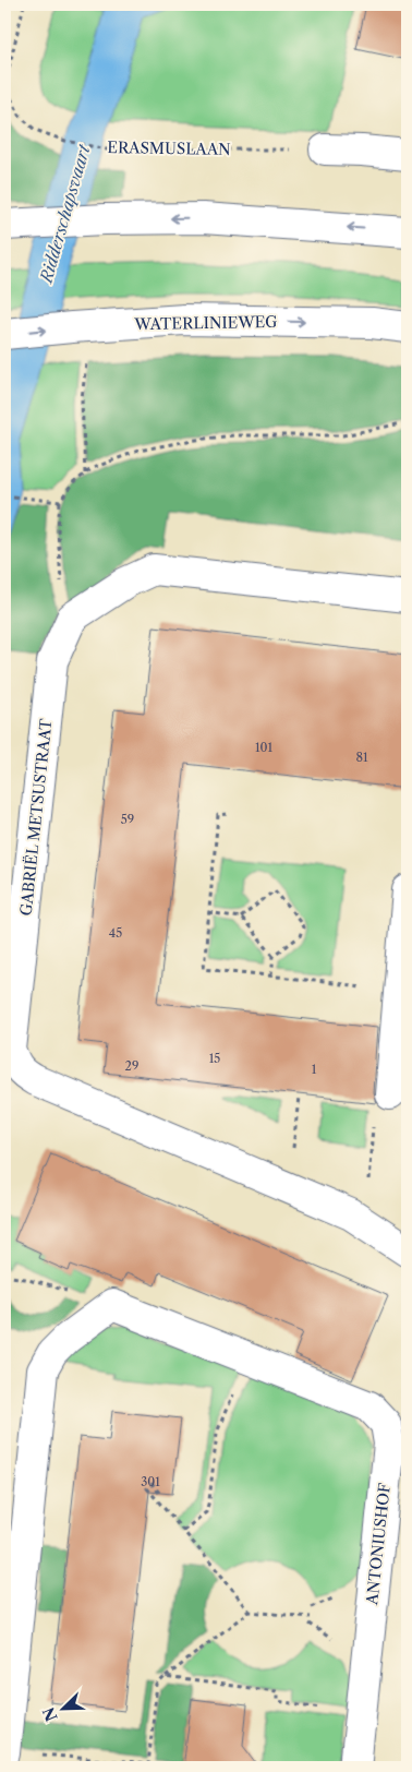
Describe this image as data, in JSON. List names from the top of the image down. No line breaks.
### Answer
{"streets":{"street":["WATERLINIEWEG","GABRIËL METSUSTRAAT","ANTONIUSHOF"],"path":["ERASMUSLAAN"]},"water":["Ridderschapsvaart"],"house_numbers":["101","81","59","45","15","29","1","301"],"north":"bottom left"}
